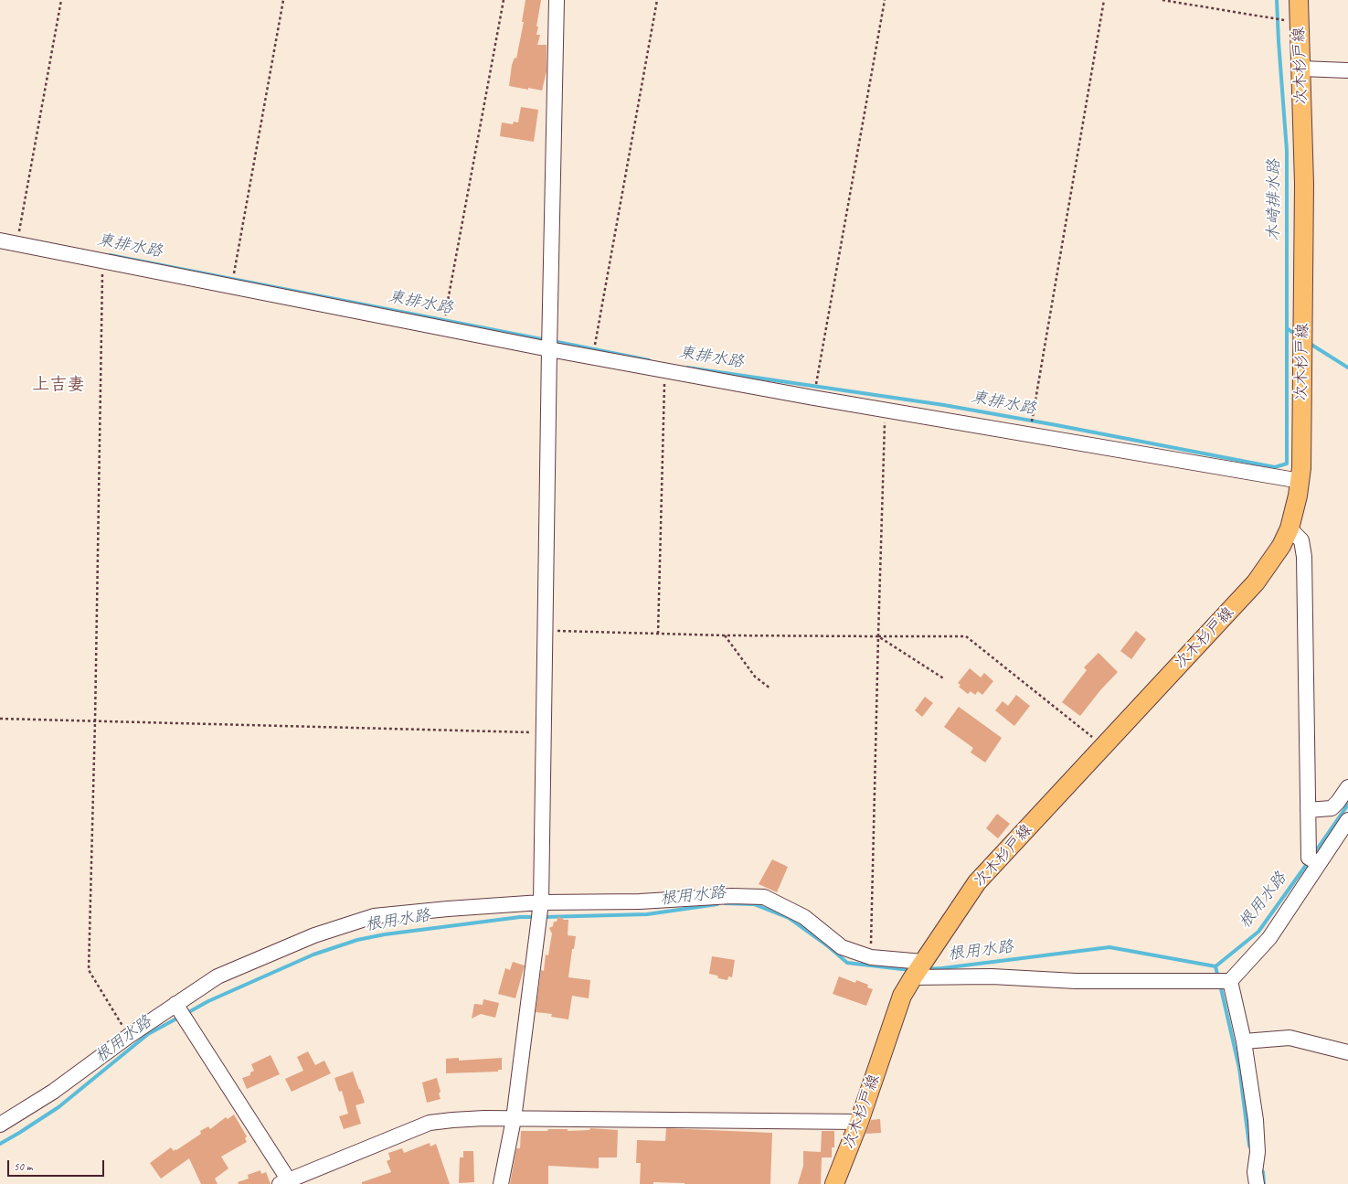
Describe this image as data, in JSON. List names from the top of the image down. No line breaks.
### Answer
{"streets":{"main road":["次木杉戸線"]},"districts":["上吉妻"],"water":["木崎排水路","東排水路","根用水路"],"scale_bar":"50 m"}
